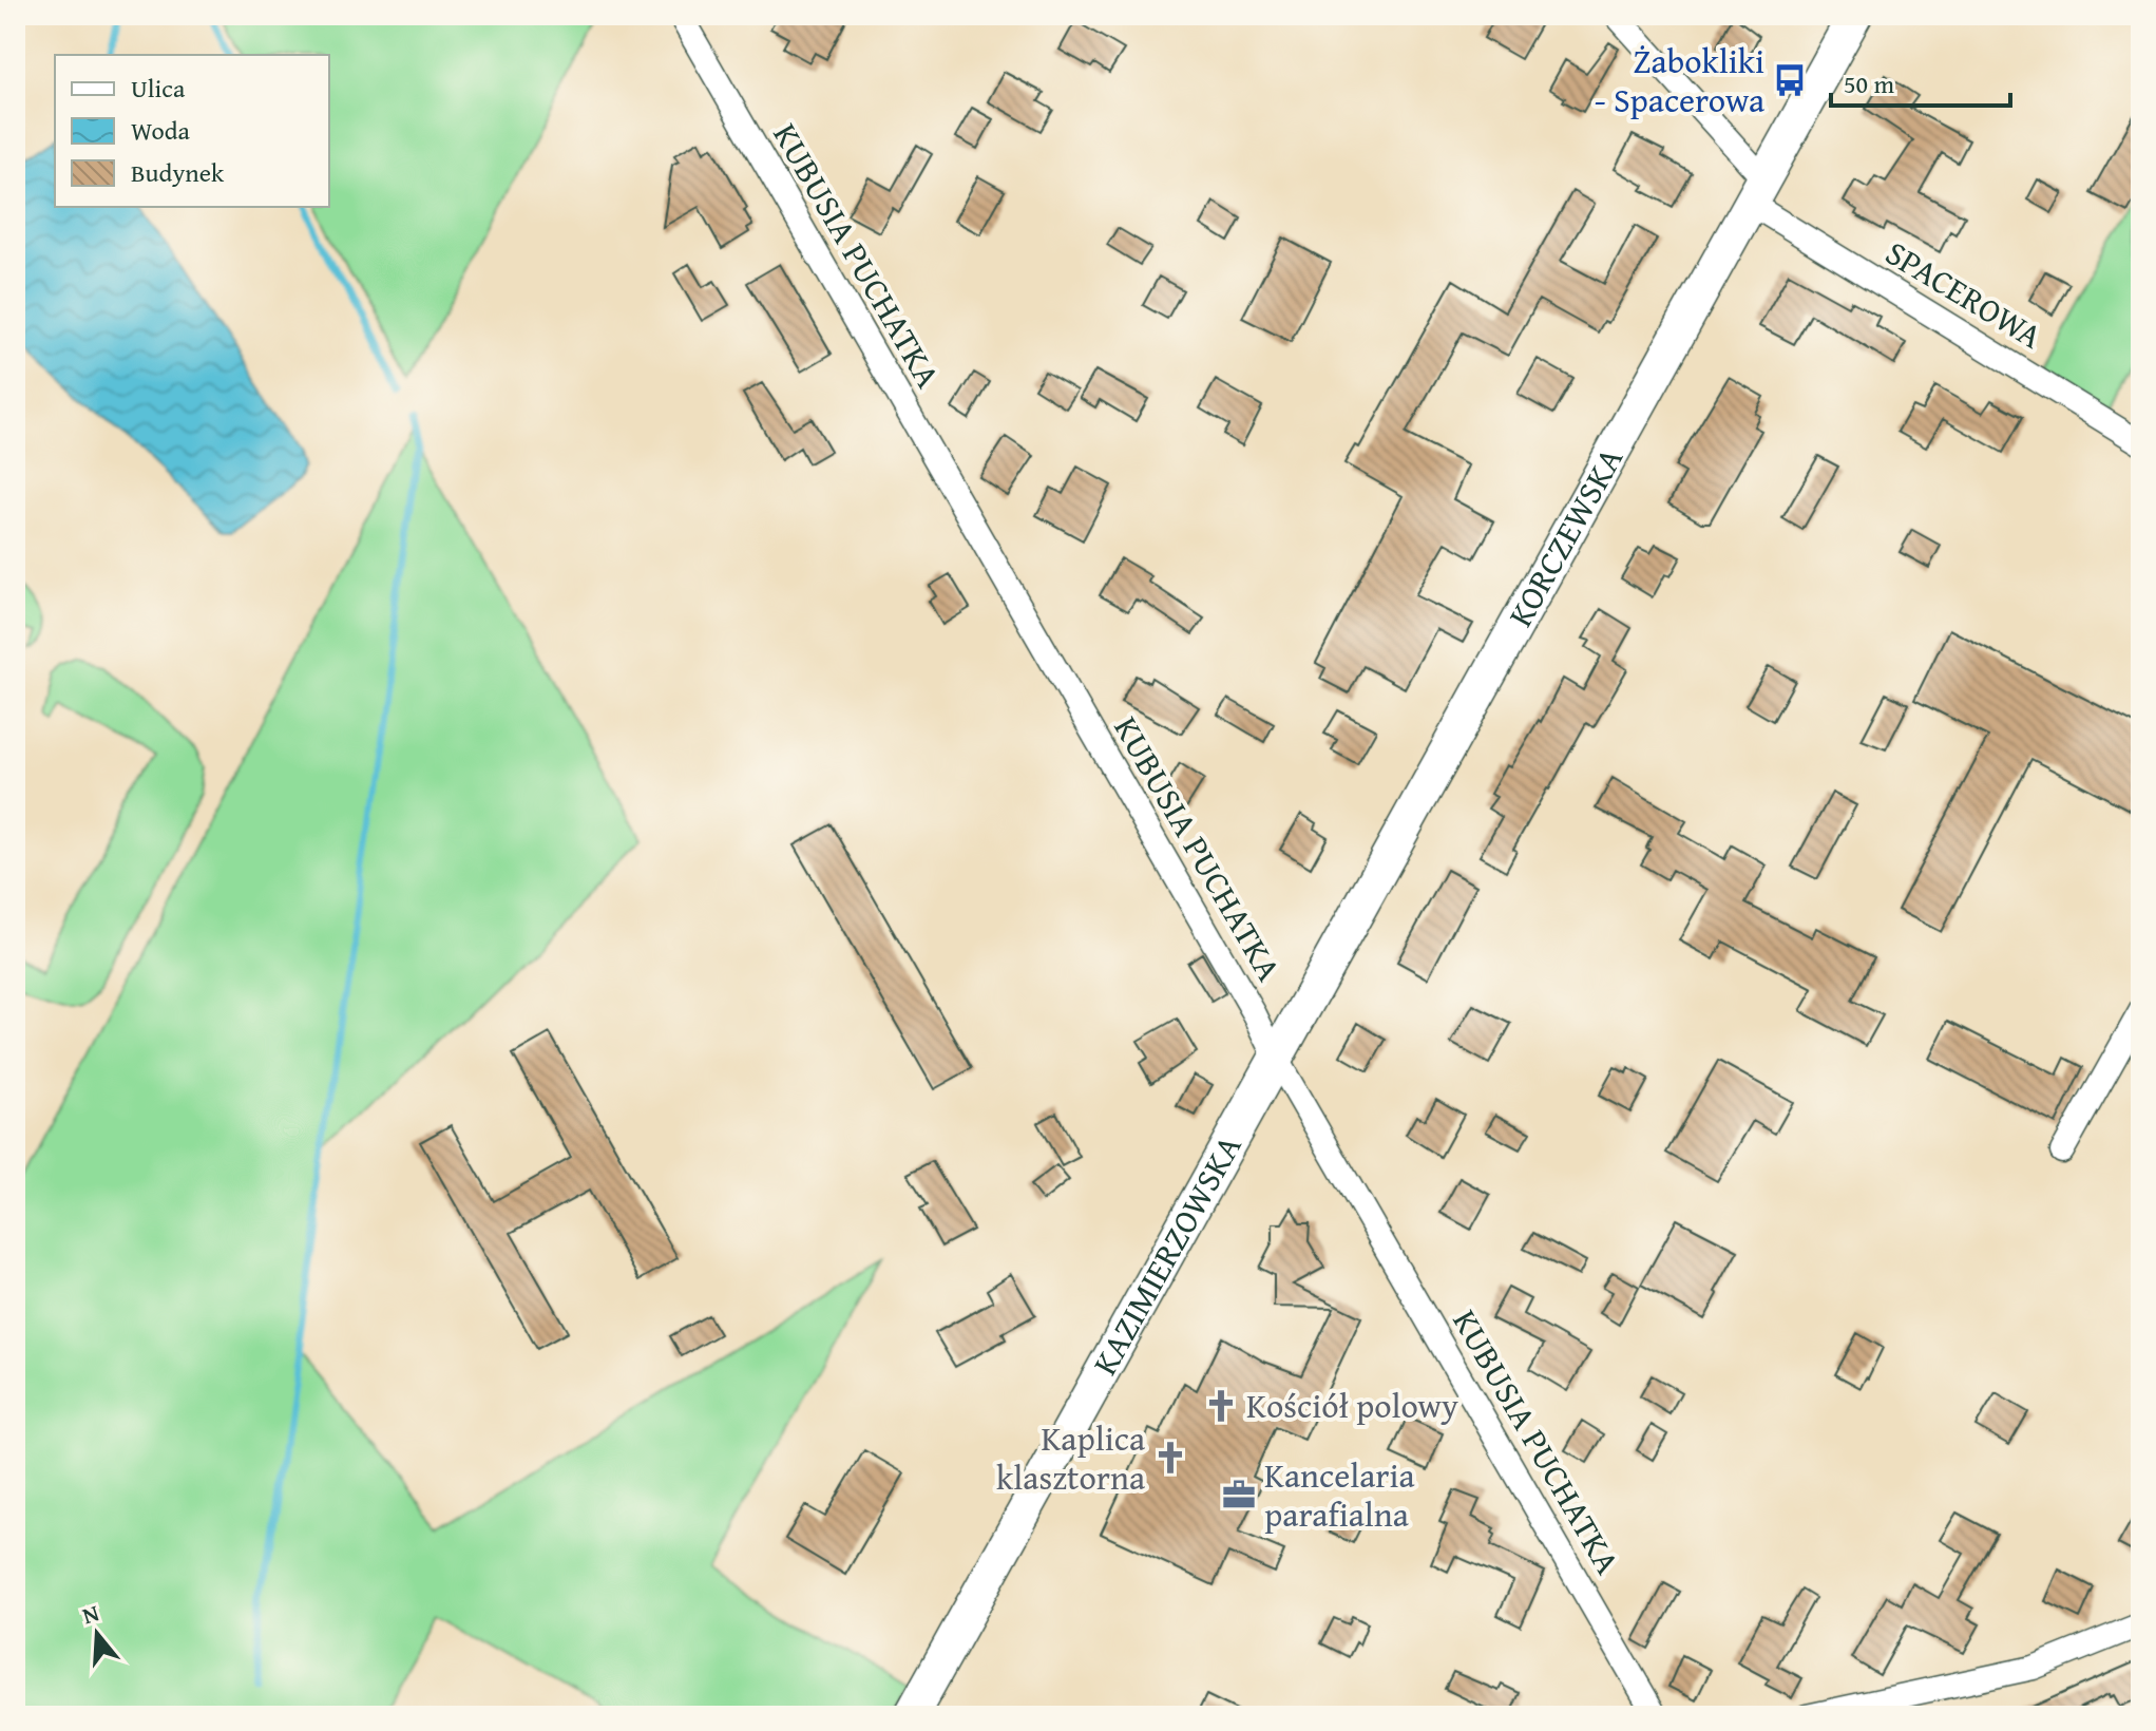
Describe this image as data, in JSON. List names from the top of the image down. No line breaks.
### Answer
{"streets":{"street":["KUBUSIA PUCHATKA","SPACEROWA","KORCZEWSKA","KAZIMIERZOWSKA"]},"crossings":[["KUBUSIA PUCHATKA","KORCZEWSKA"],["KUBUSIA PUCHATKA","KAZIMIERZOWSKA"],["SPACEROWA","KORCZEWSKA"],["KORCZEWSKA","KAZIMIERZOWSKA"]],"places":{"bus stop":["Żabokliki - Spacerowa"],"church":["Kościół polowy","Kaplica klasztorna"],"office":["Kancelaria parafialna"]},"legend":["Ulica","Woda","Budynek"],"scale_bar":"50 m","north":"top"}
